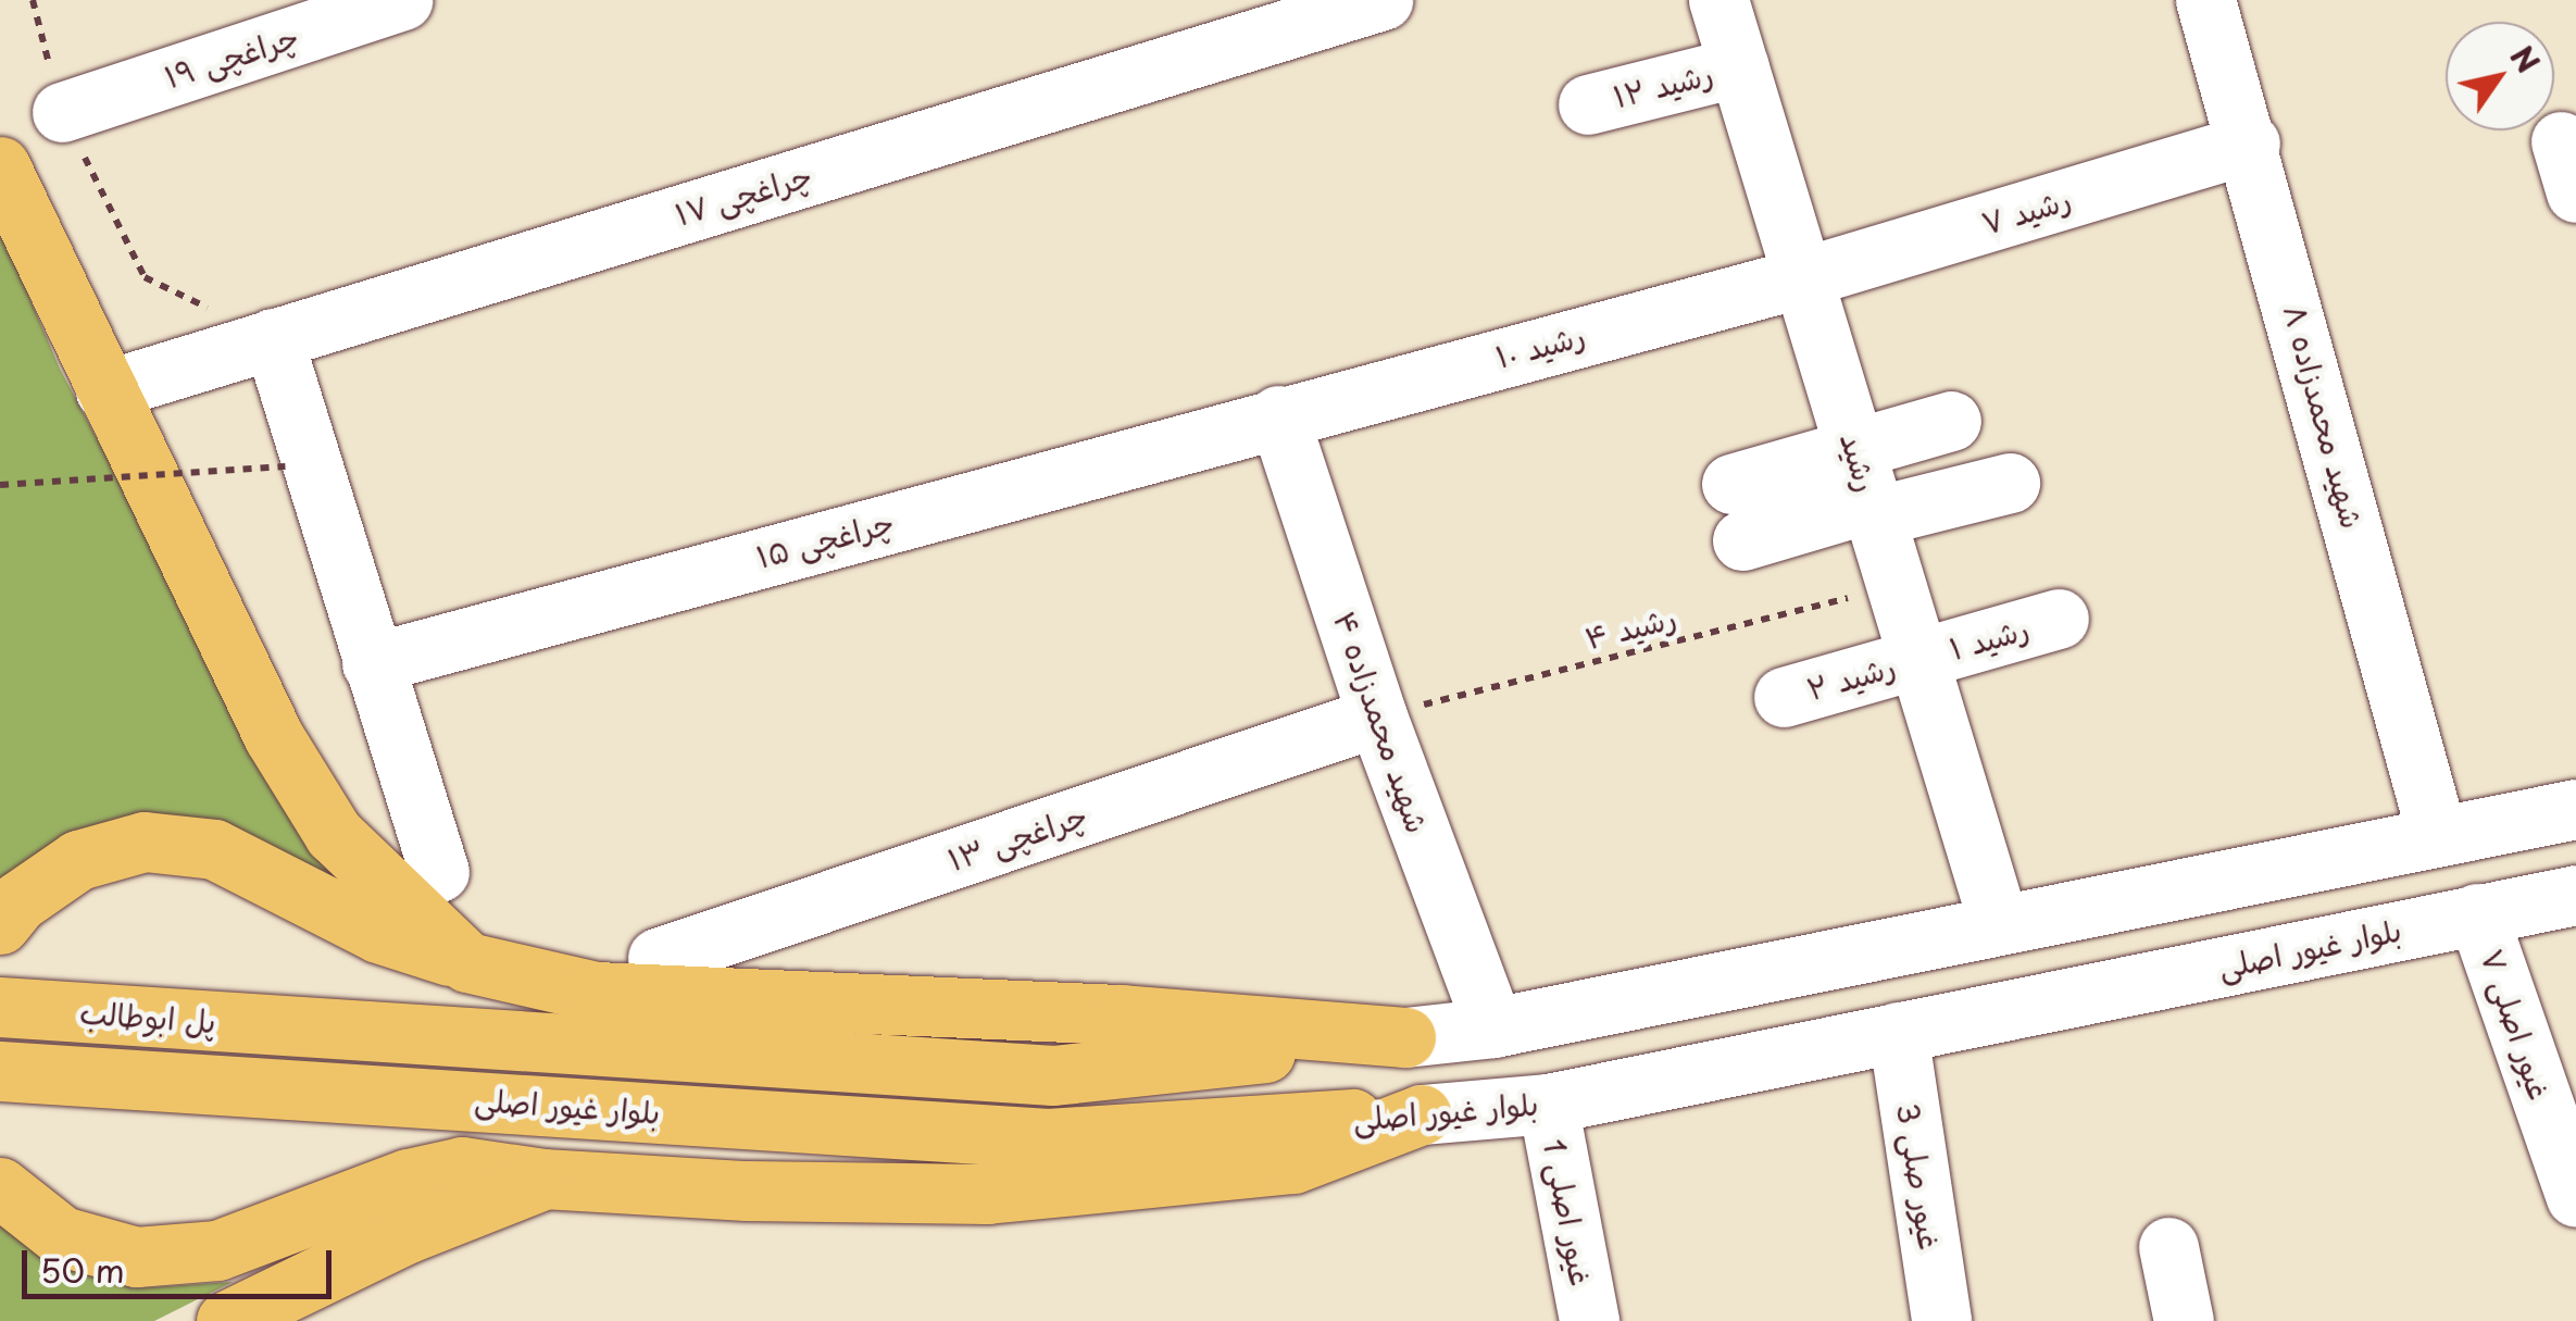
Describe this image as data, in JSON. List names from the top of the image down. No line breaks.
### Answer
{"streets":{"main road":["بلوار غیور اصلی","پل ابوطالب"],"street":["چراغچی ۱۹","رشید ۱۲","چراغچی ۱۷","رشید ۷","رشید ۱۰","شهید محمدزاده ۸","رشید","چراغچی ۱۵","رشید ۱","رشید ۲","شهید محمدزاده ۴","چراغچی ۱۳","غیور اصلی ۷","غیور صلی 3","غیور اصلی 1"],"path":["رشید ۴"]},"crossings":[["رشید ۱۲","رشید"],["رشید ۷","رشید ۱۰"],["رشید ۷","شهید محمدزاده ۸"],["رشید ۷","رشید"],["رشید ۱۰","رشید"],["رشید ۱۰","چراغچی ۱۵"],["رشید ۱۰","شهید محمدزاده ۴"],["رشید","رشید ۴"],["رشید","رشید ۱"],["رشید","رشید ۲"],["چراغچی ۱۵","شهید محمدزاده ۴"],["رشید ۴","شهید محمدزاده ۴"],["رشید ۴","چراغچی ۱۳"],["رشید ۱","رشید ۲"],["شهید محمدزاده ۴","چراغچی ۱۳"],["بلوار غیور اصلی","پل ابوطالب"],["بلوار غیور اصلی","غیور اصلی ۷"],["بلوار غیور اصلی","غیور صلی 3"],["بلوار غیور اصلی","غیور اصلی 1"]],"scale_bar":"50 m","north":"top right"}
